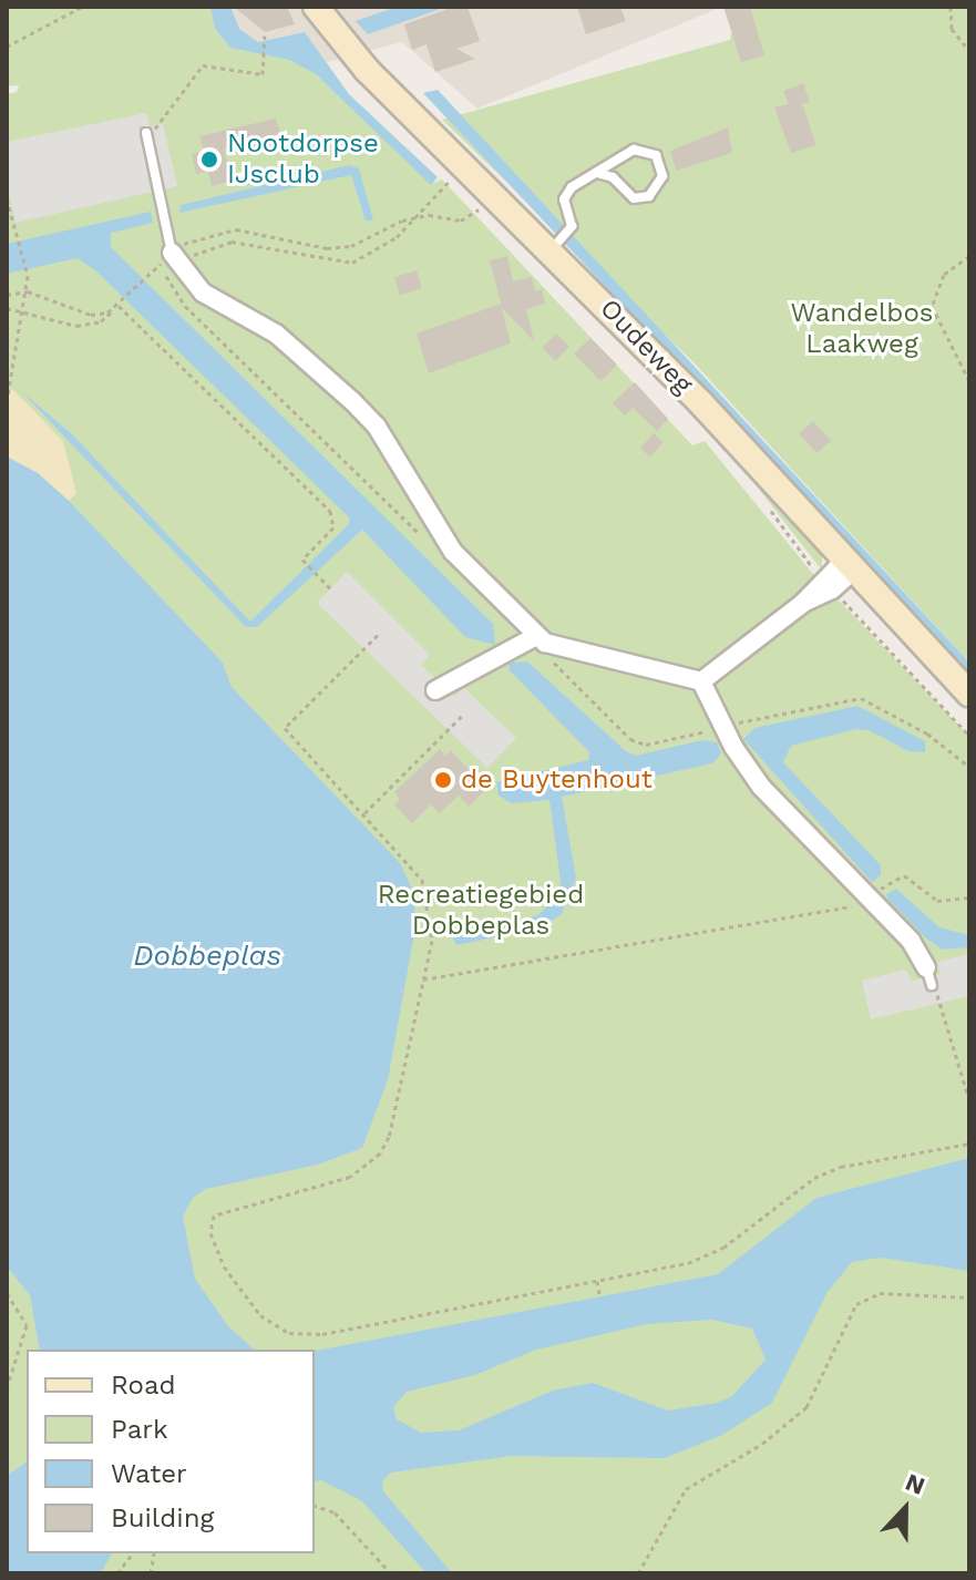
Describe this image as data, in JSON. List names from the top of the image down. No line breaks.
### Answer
{"streets":{"main road":["Oudeweg"]},"water":["Dobbeplas"],"parks":["Wandelbos Laakweg","Recreatiegebied Dobbeplas"],"places":["Nootdorpse IJsclub","de Buytenhout"],"legend":["Road","Park","Water","Building"],"north":"top"}
